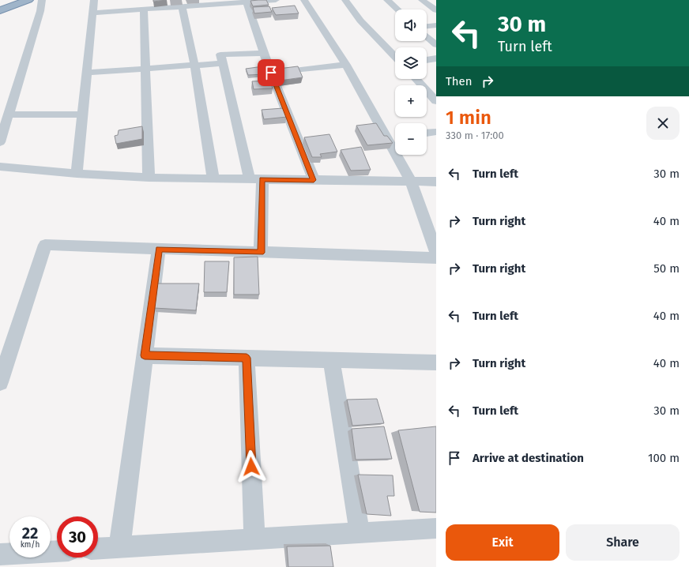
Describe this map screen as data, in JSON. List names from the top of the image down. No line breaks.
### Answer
{"page":{"turn":["30 m","Turn left"],"map_buttons":["+","−"],"then":"Then","heading":["1 min","330 m · 17:00"],"list":[{"name":"Turn left","value":"30 m"},{"name":"Turn right","value":"40 m"},{"name":"Turn right","value":"50 m"},{"name":"Turn left","value":"40 m"},{"name":"Turn right","value":"40 m"},{"name":"Turn left","value":"30 m"},{"name":"Arrive at destination","value":"100 m"}],"speed":"22 km/h","limit":"30","buttons":["Exit","Share"]}}
